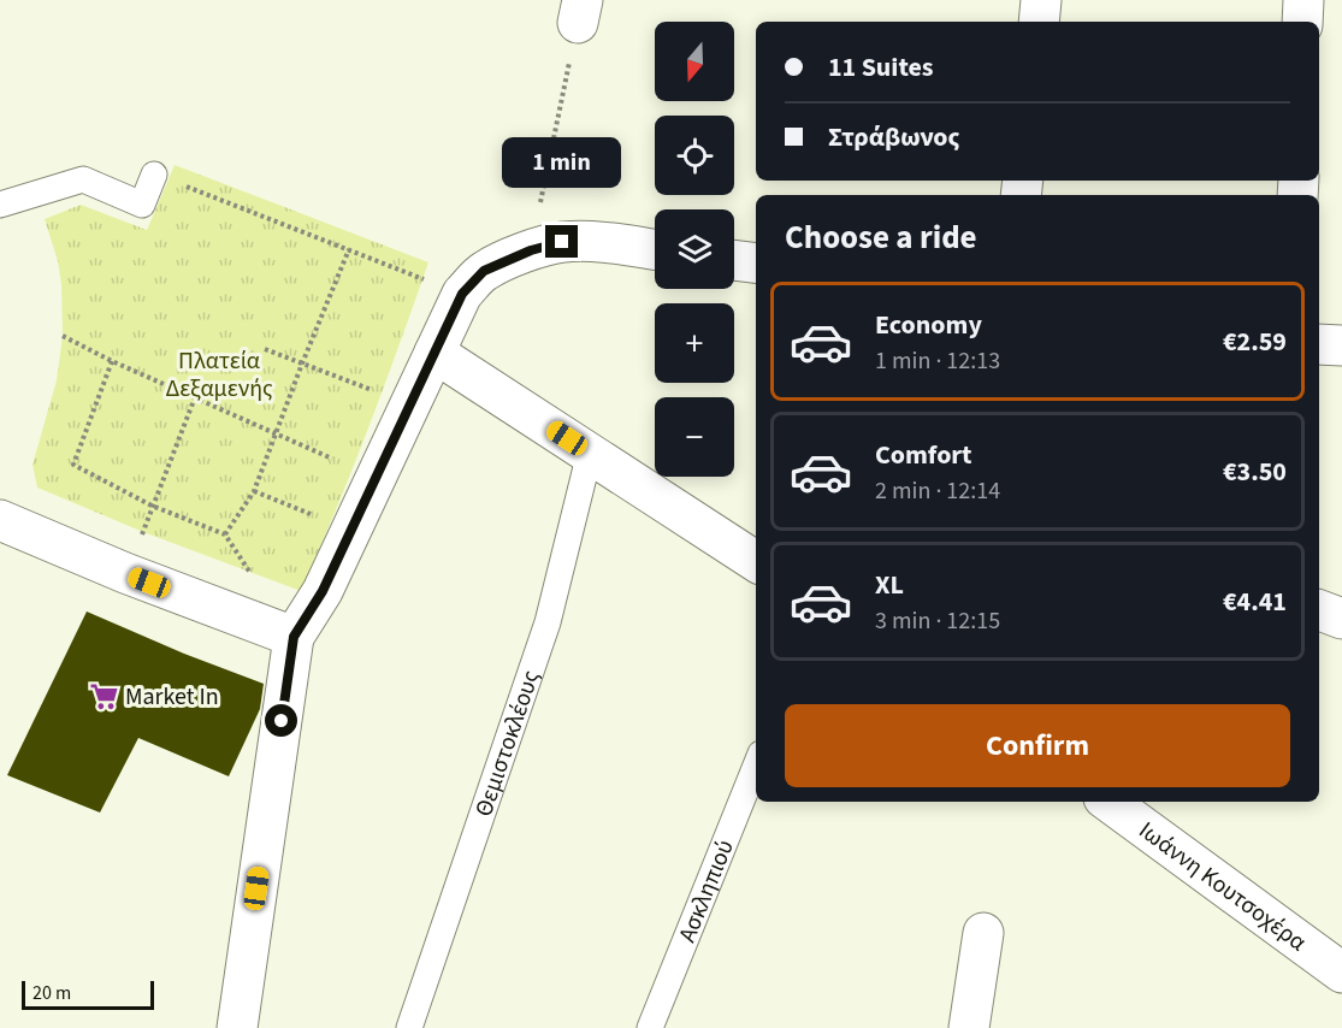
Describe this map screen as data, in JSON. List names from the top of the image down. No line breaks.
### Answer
{"streets":{"street":["Ιωάννη Κουτσοχέρα"],"lane":["Θεμιστοκλέους","Ασκληπιού"]},"parks":["Πλατεία Δεξαμενής"],"places":{"supermarket":["Market In"]},"scale_bar":"20 m","north":"bottom","page":{"map_buttons":["+","−"],"banner":["11 Suites","Στράβωνος"],"bubble":"1 min","heading":"Choose a ride","list":[{"name":"Economy","note":"1 min · 12:13","value":"€2.59"},{"name":"Comfort","note":"2 min · 12:14","value":"€3.50"},{"name":"XL","note":"3 min · 12:15","value":"€4.41"}],"buttons":"Confirm","scale":"20 m"}}
